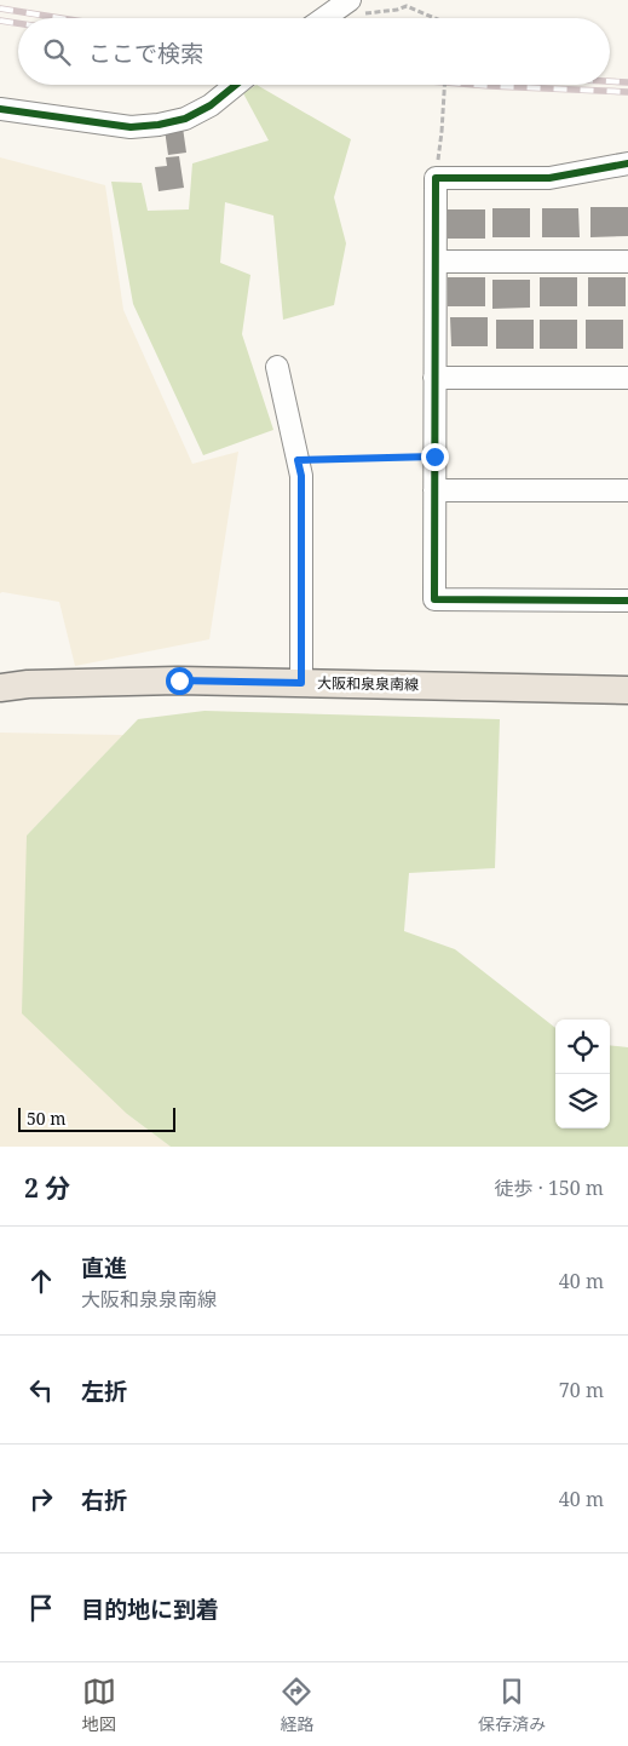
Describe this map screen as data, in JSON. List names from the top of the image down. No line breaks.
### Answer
{"streets":{"main road":["大阪和泉泉南線"]},"scale_bar":"50 m","page":{"search":"ここで検索","scale":"50 m","heading":["2 分","徒歩 · 150 m"],"list":[["直進","大阪和泉泉南線","40 m"],["左折","70 m"],["右折","40 m"],"目的地に到着"],"nav":["地図","経路","保存済み"]}}
